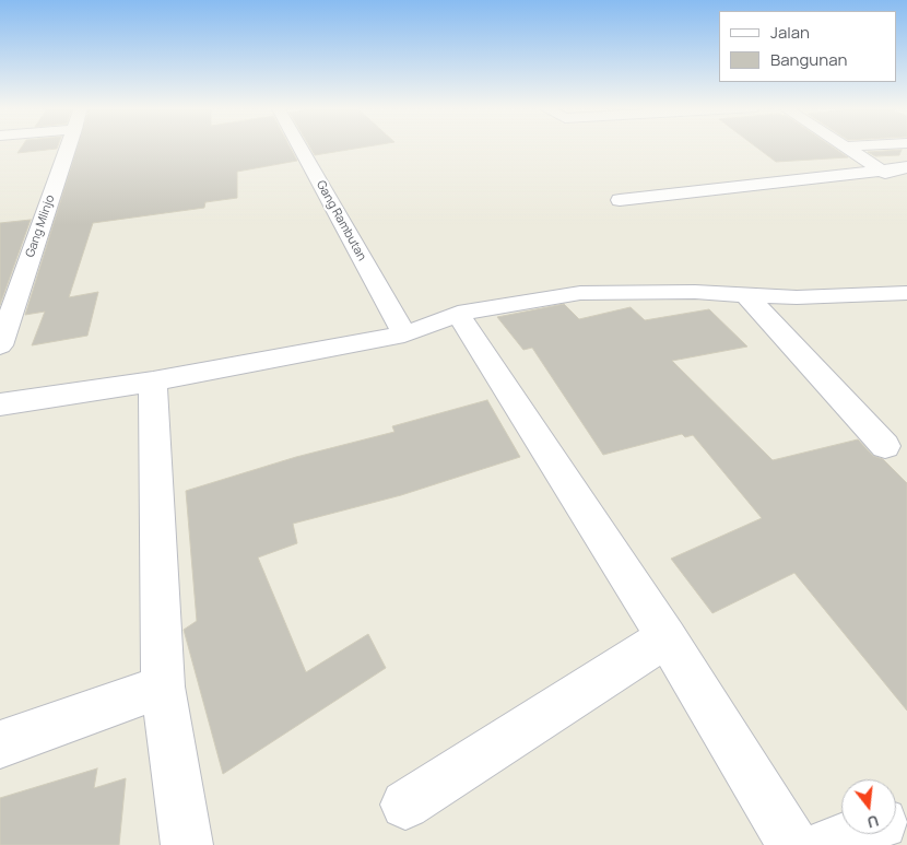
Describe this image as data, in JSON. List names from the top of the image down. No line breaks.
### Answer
{"streets":{"street":["Gang Rambutan","Gang Mlinjo"]},"legend":["Jalan","Bangunan"],"north":"bottom"}
